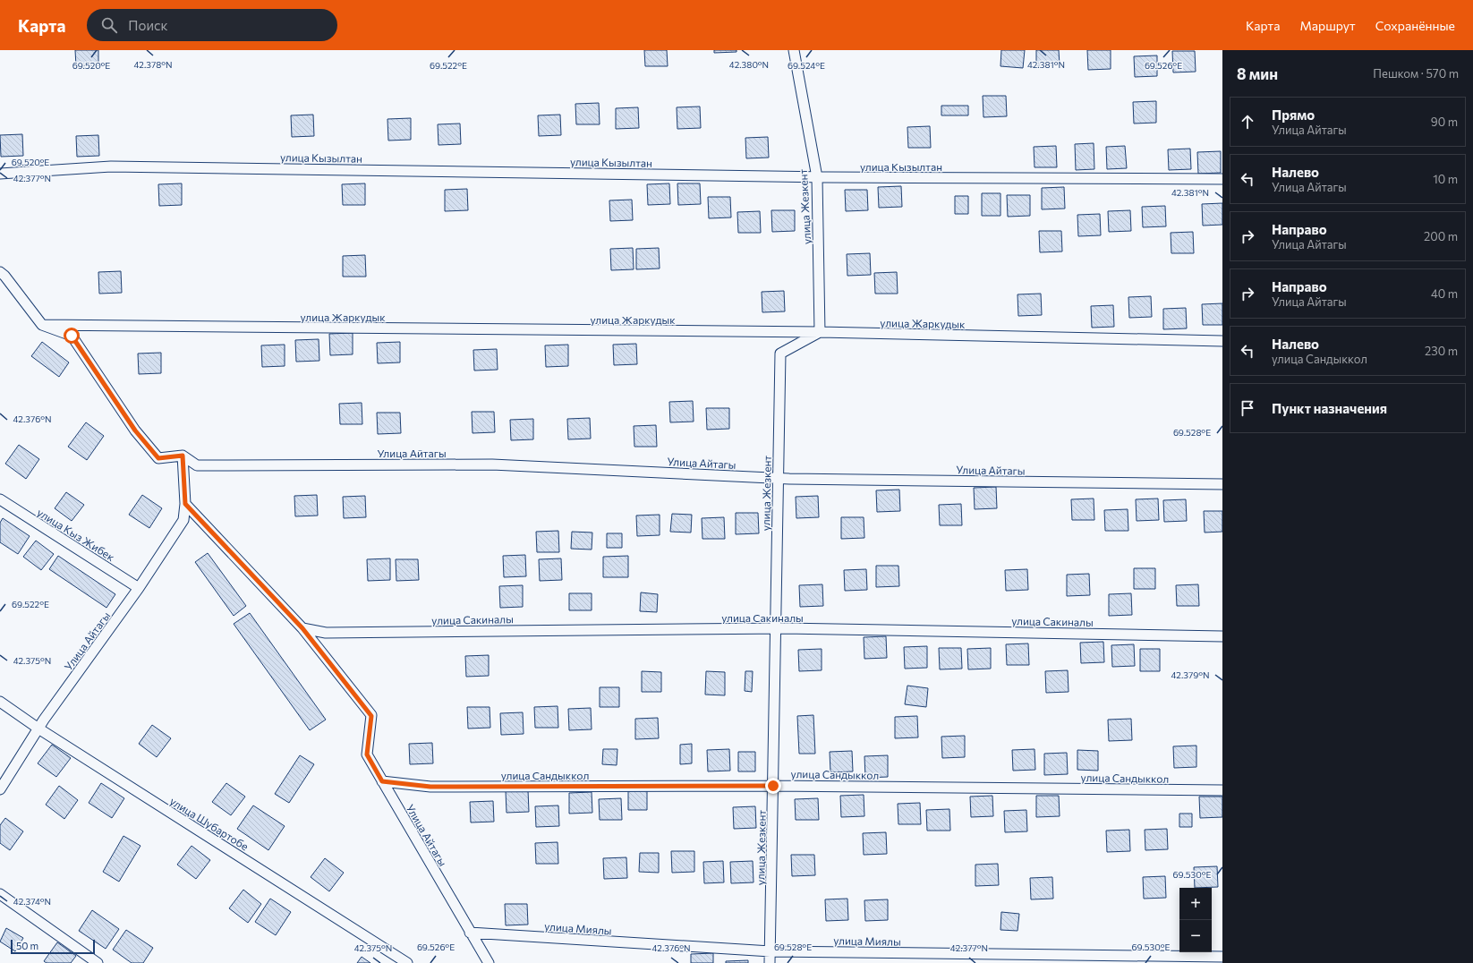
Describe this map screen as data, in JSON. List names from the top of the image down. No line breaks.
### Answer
{"streets":{"street":["улица Кызылтан","улица Жезкент","улица Жаркудык","Улица Айтагы","улица Кыз Жибек","улица Сакиналы","улица Сандыккол","улица Шубартобе","улица Миялы"]},"crossings":[["улица Кызылтан","улица Жезкент"],["улица Жезкент","улица Жаркудык"],["улица Жезкент","Улица Айтагы"],["улица Жезкент","улица Сакиналы"],["улица Жезкент","улица Сандыккол"],["улица Жезкент","улица Миялы"],["Улица Айтагы","улица Кыз Жибек"],["Улица Айтагы","улица Сакиналы"],["Улица Айтагы","улица Сандыккол"],["Улица Айтагы","улица Шубартобе"],["Улица Айтагы","улица Миялы"]],"scale_bar":"50 m","page":{"header":"Карта","search":"Поиск","nav":["Карта","Маршрут","Сохранённые"],"heading":["8 мин","Пешком · 570 m"],"list":[["Прямо","Улица Айтагы","90 m"],["Налево","Улица Айтагы","10 m"],["Направо","Улица Айтагы","200 m"],["Направо","Улица Айтагы","40 m"],["Налево","улица Сандыккол","230 m"],"Пункт назначения"],"map_buttons":["+","−"],"scale":"50 m"},"coordinates":["42.378°N","42.380°N","42.381°N","69.520°E","69.522°E","69.524°E","69.526°E","42.377°N","42.376°N","69.528°E","42.375°N","42.379°N","69.530°E","42.374°N"]}
